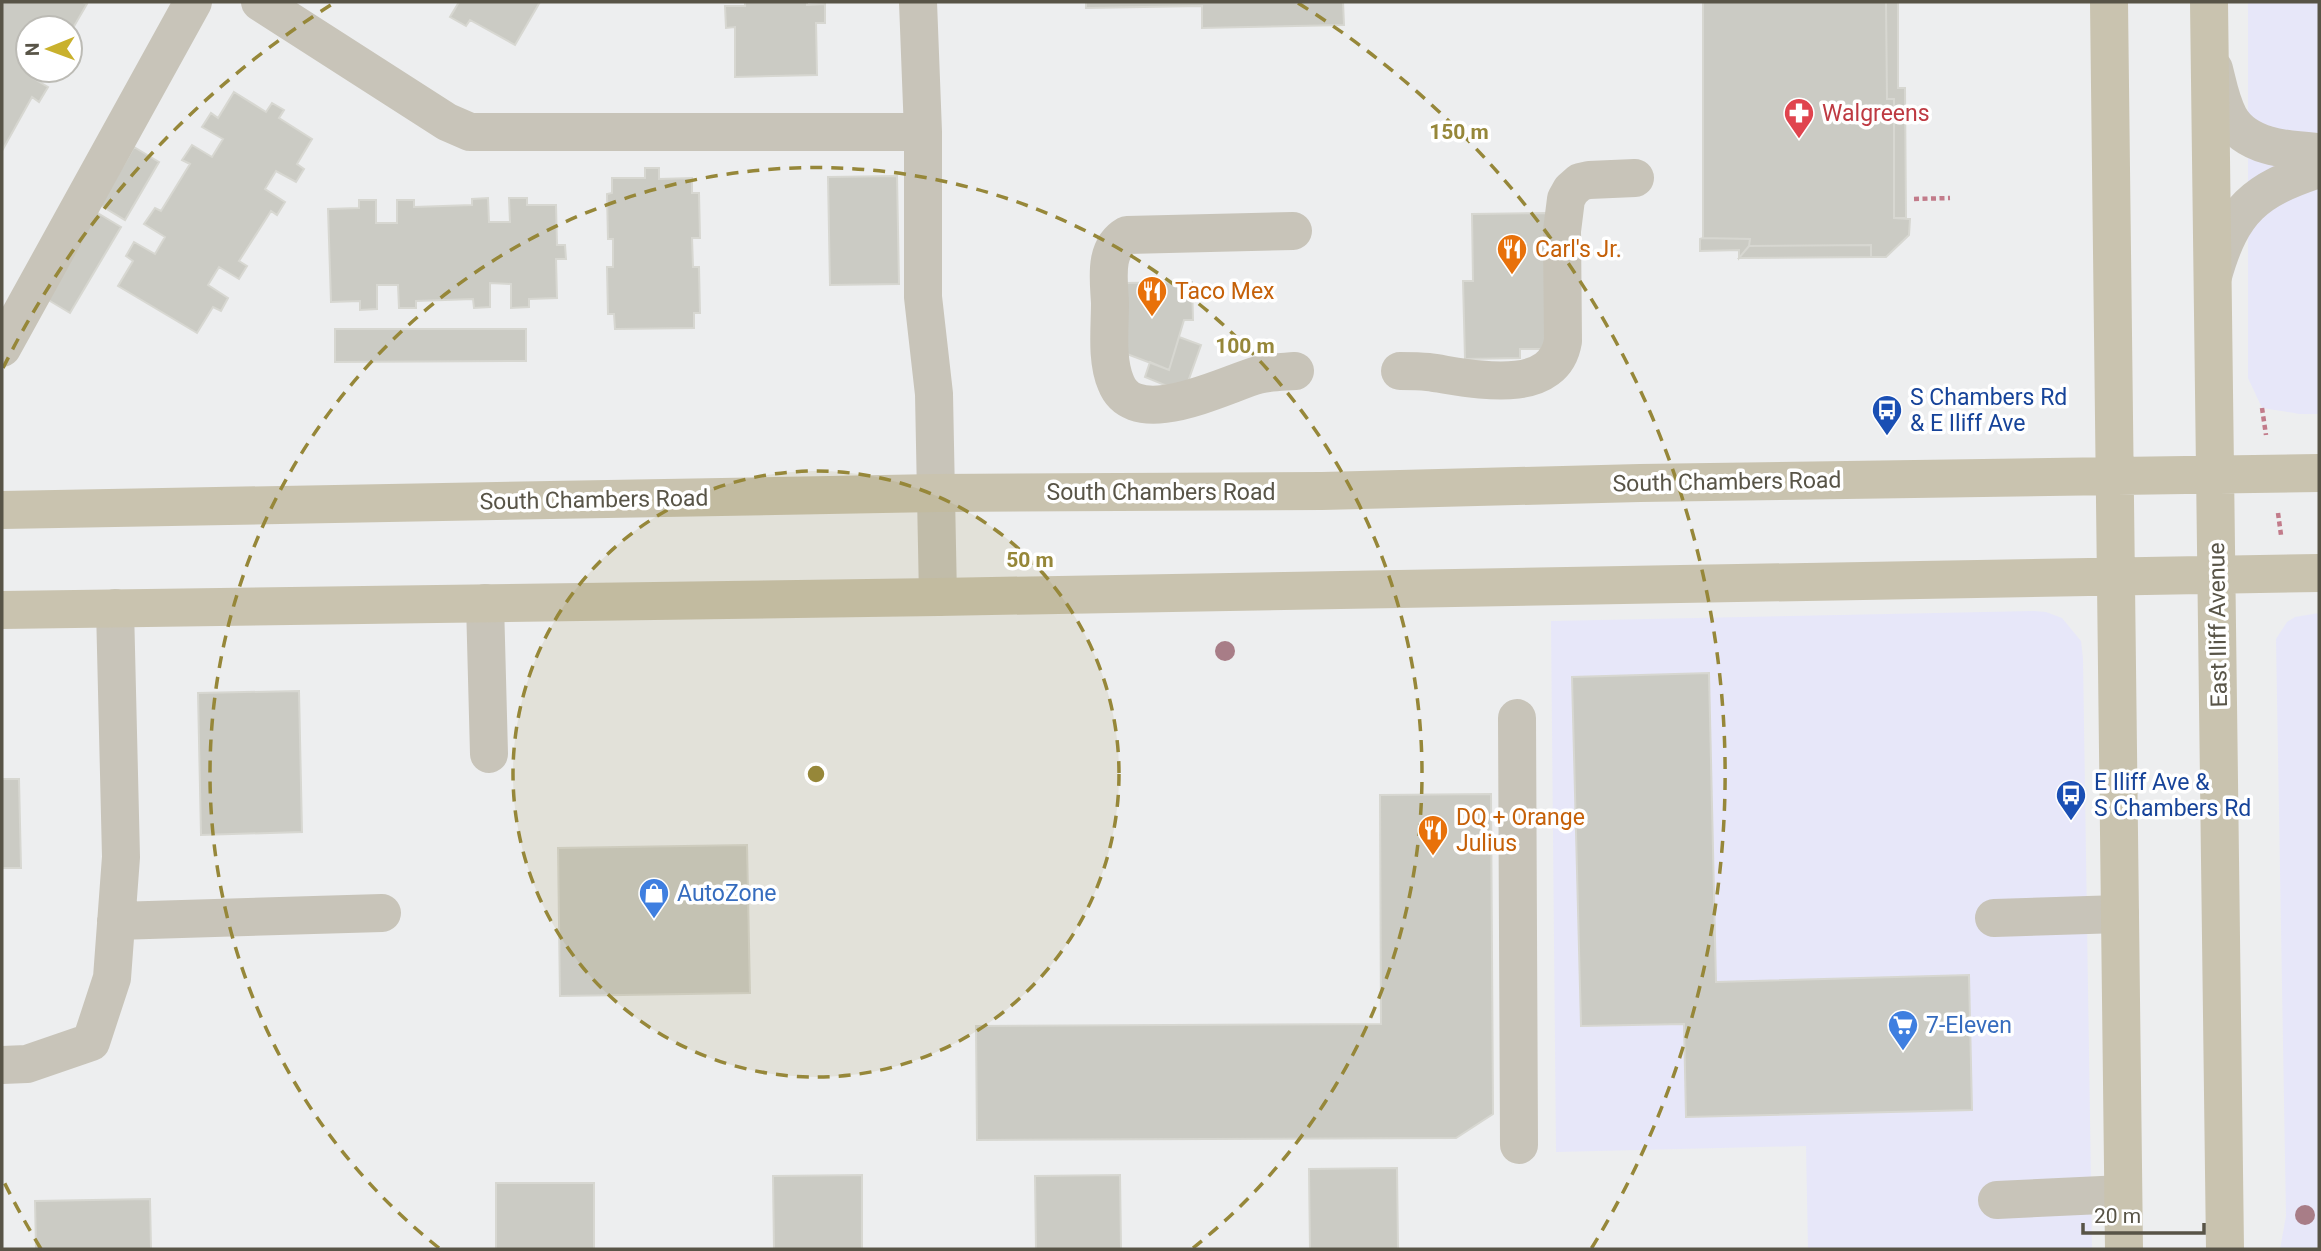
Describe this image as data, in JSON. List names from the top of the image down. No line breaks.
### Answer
{"streets":{"main road":["South Chambers Road","East Iliff Avenue"]},"crossings":[["South Chambers Road","East Iliff Avenue"]],"places":{"pharmacy":["Walgreens"],"restaurant":["Carl's Jr.","Taco Mex","DQ + Orange Julius"],"bus stop":["S Chambers Rd & E Iliff Ave","E Iliff Ave & S Chambers Rd"],"shop":["AutoZone"],"supermarket":["7-Eleven"]},"scale_bar":"20 m","north":"left","rings":["150 m","100 m","50 m"]}
